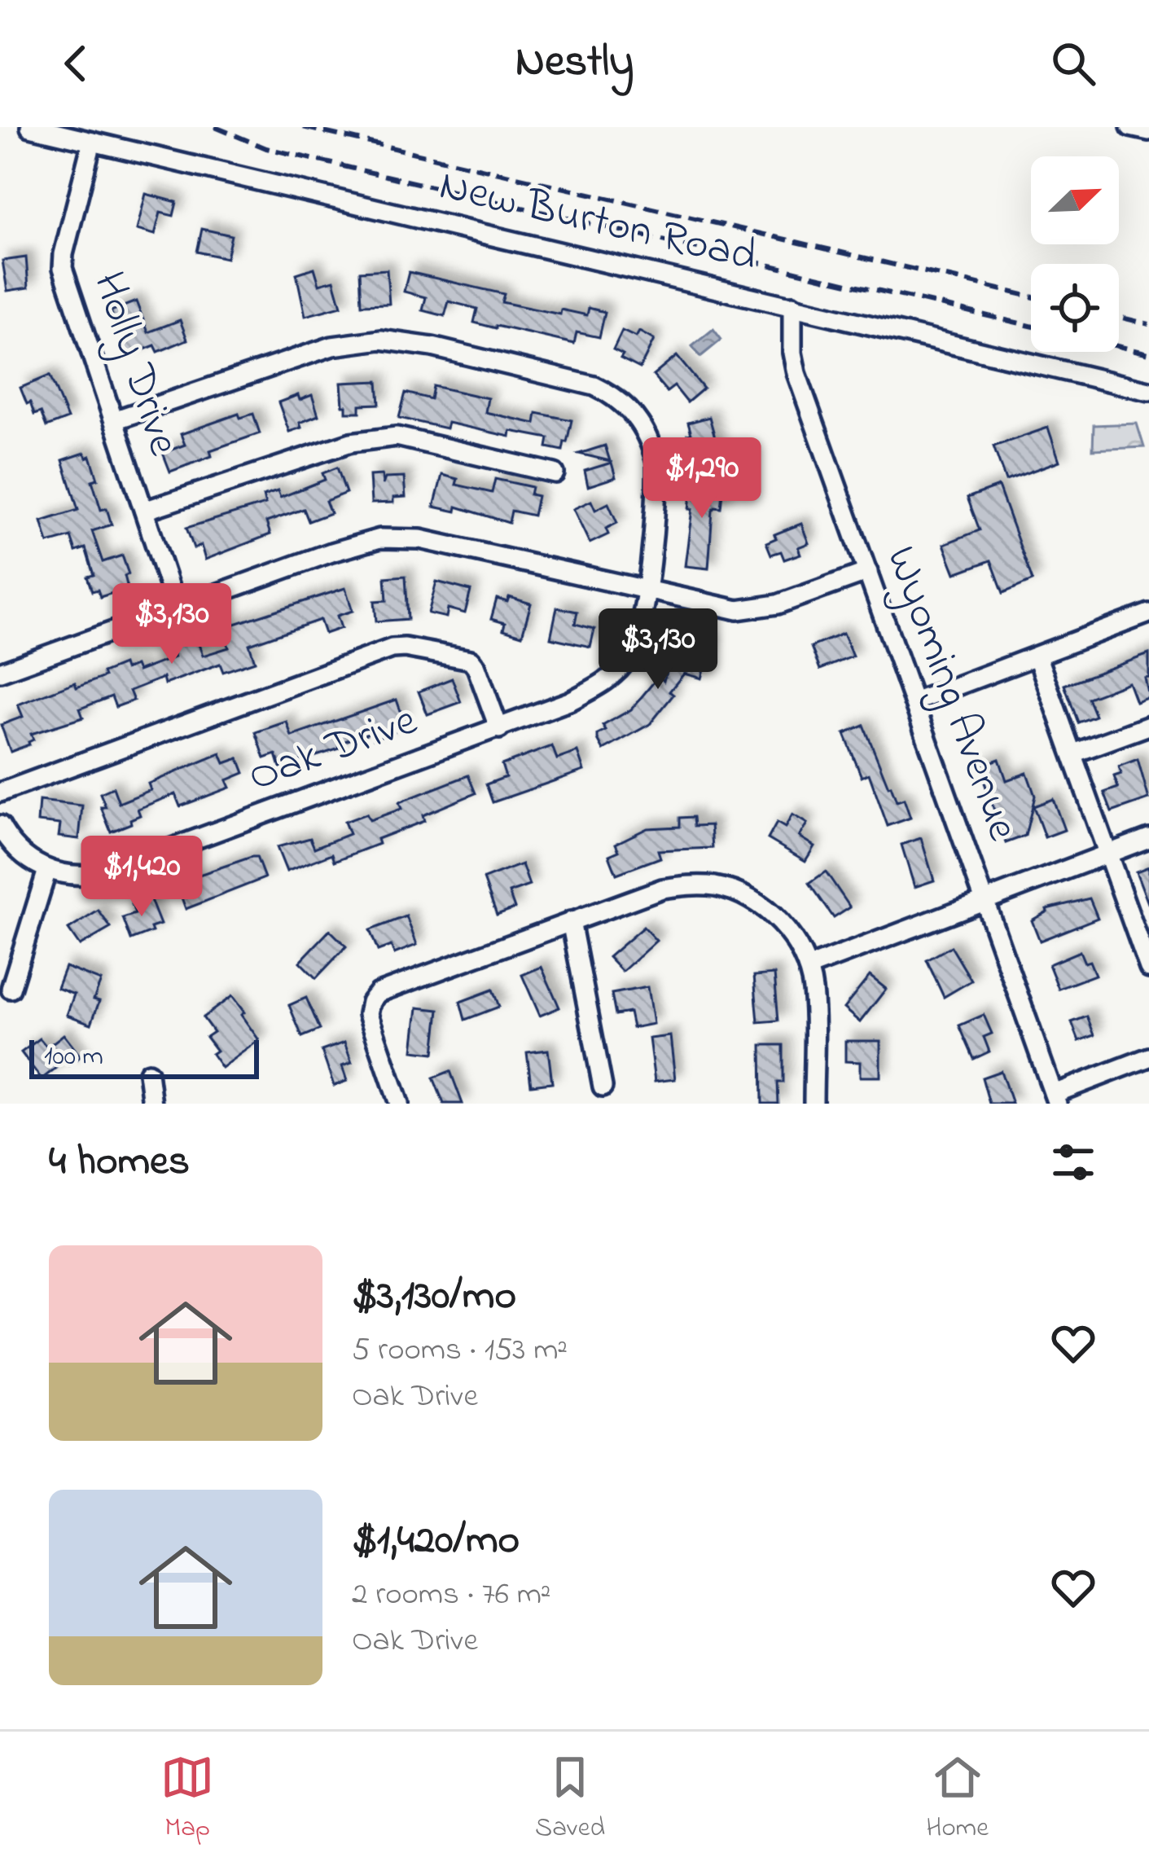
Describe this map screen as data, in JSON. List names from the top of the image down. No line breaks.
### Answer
{"streets":{"street":["New Burton Road","Holly Drive","Wyoming Avenue","Oak Drive"]},"crossings":[["New Burton Road","Holly Drive"],["New Burton Road","Wyoming Avenue"],["Holly Drive","Oak Drive"]],"scale_bar":"100 m","north":"top right","page":{"header":"Nestly","price":["$1,290","$3,130","$3,130","$1,420"],"scale":"100 m","heading":"4 homes","list":[{"name":"$3,130/mo","note":"5 rooms · 153 m² · Oak Drive"},{"name":"$1,420/mo","note":"2 rooms · 76 m² · Oak Drive"}],"tabs":["Map","Saved","Home"]}}
